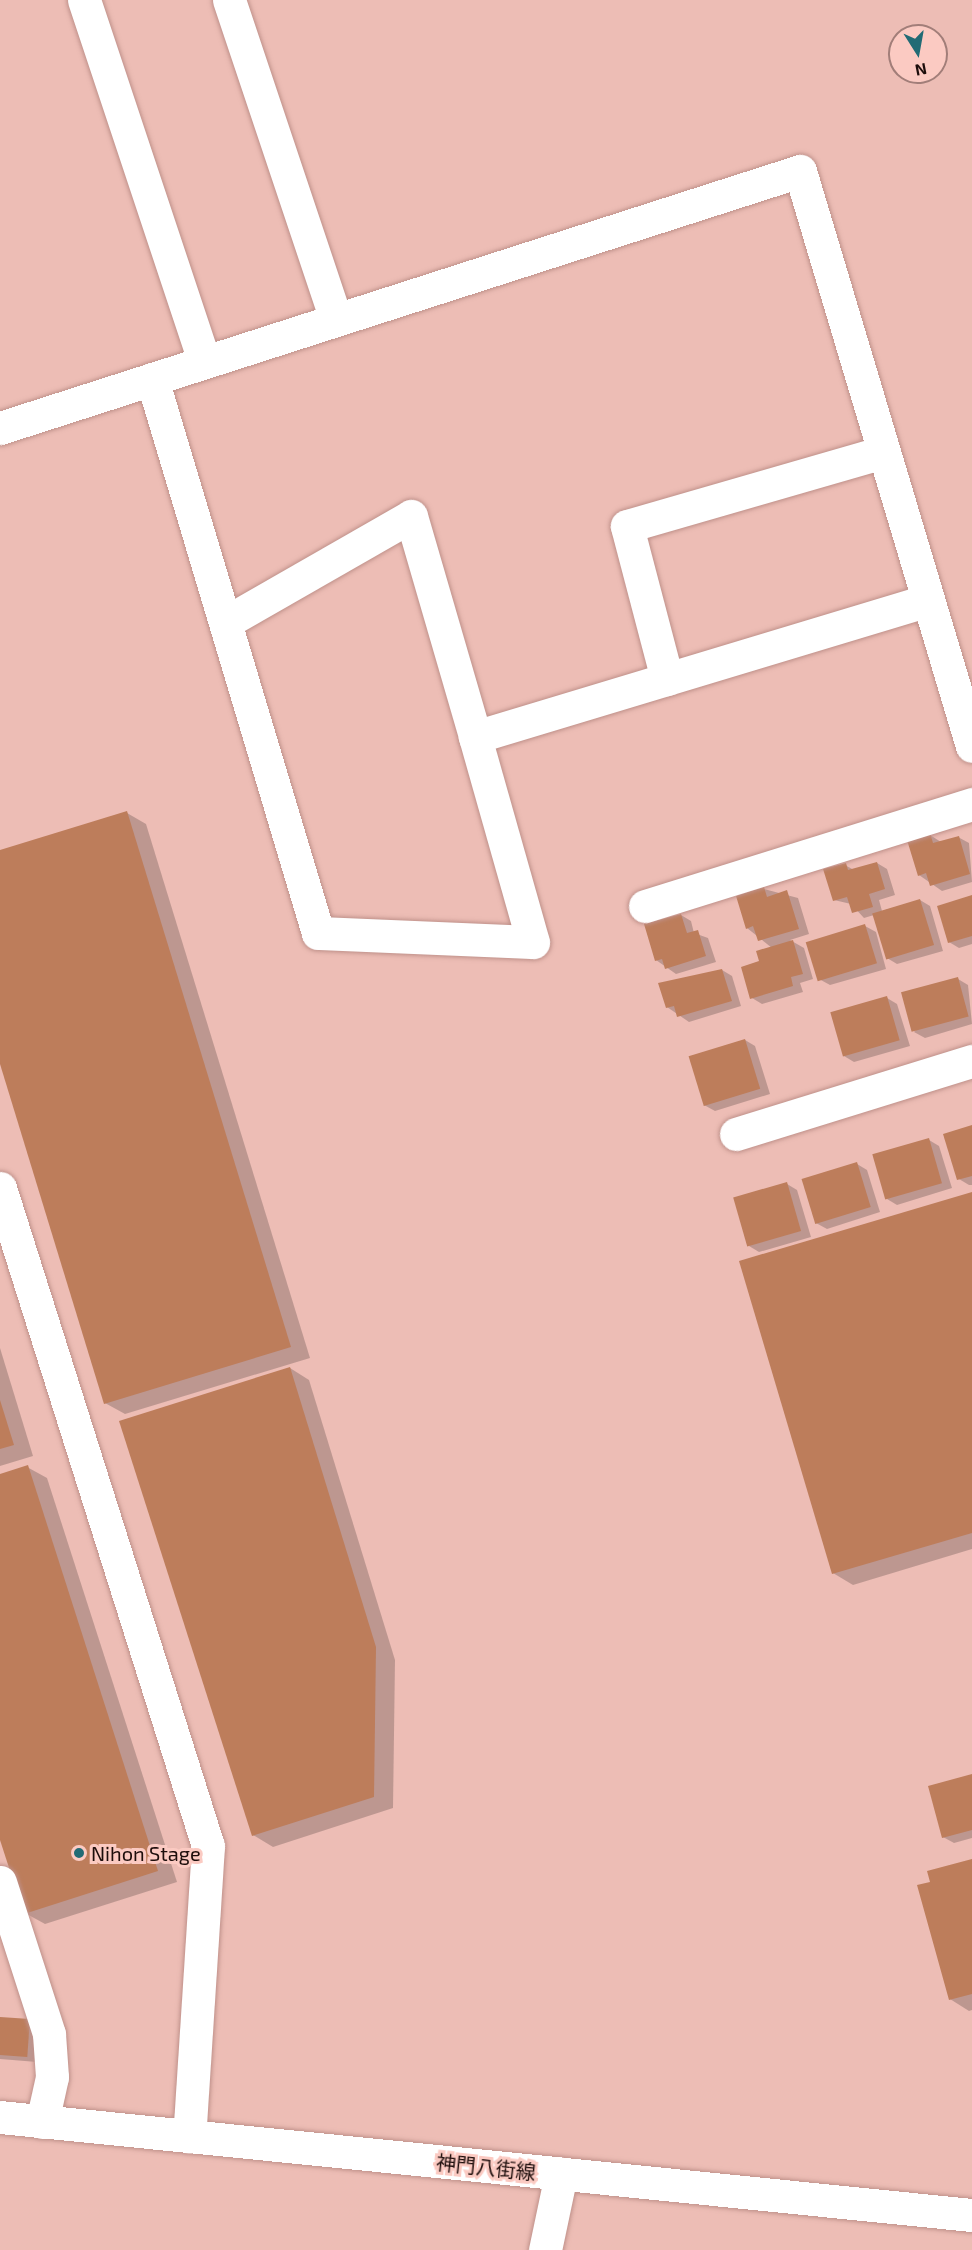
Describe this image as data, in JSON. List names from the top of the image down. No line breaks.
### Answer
{"streets":{"street":["神門八街線"]},"places":["Nihon Stage"],"north":"bottom"}
